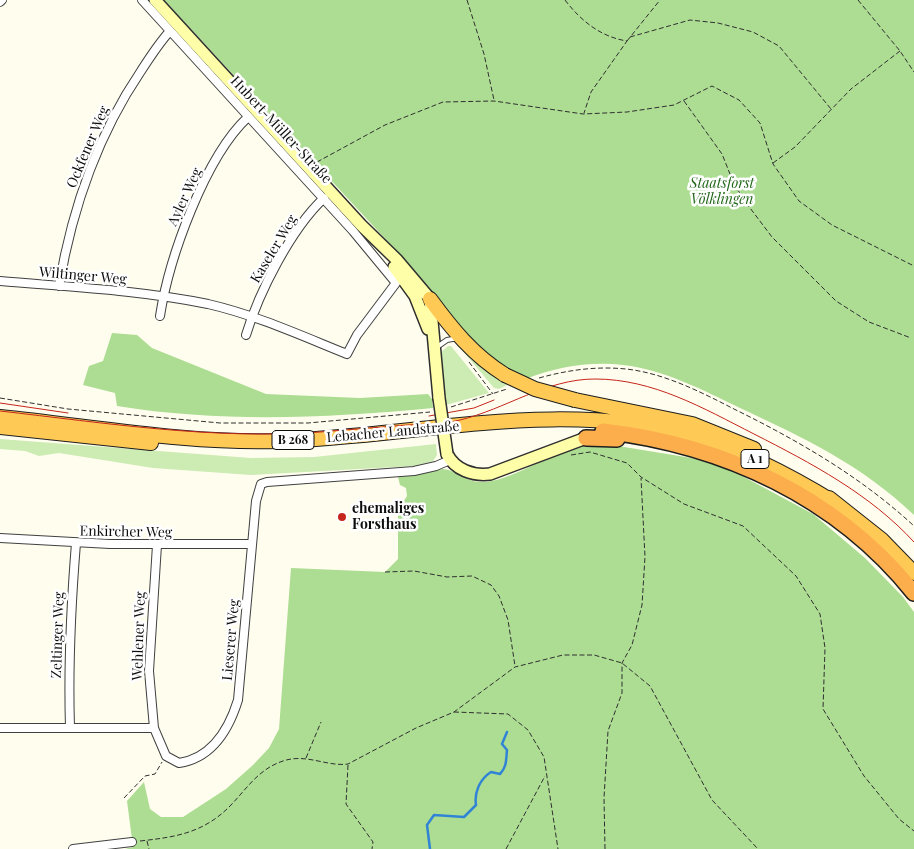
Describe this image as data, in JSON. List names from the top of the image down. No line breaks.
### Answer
{"streets":{"highway":["Lebacher Landstraße","B 268","A 1"],"main road":["Hubert-Müller-Straße"],"street":["Ockfener Weg","Ayler Weg","Kaseler Weg","Wiltinger Weg","Enkircher Weg","Zeltinger Weg","Wehlener Weg","Lieserer Weg"]},"crossings":[["Hubert-Müller-Straße","Ockfener Weg"],["Hubert-Müller-Straße","Ayler Weg"],["Hubert-Müller-Straße","Kaseler Weg"],["Hubert-Müller-Straße","Wiltinger Weg"],["Hubert-Müller-Straße","Lieserer Weg"],["Ockfener Weg","Wiltinger Weg"],["Ayler Weg","Wiltinger Weg"],["Kaseler Weg","Wiltinger Weg"],["Lebacher Landstraße","B 268"],["Lebacher Landstraße","A 1"],["B 268","A 1"],["Enkircher Weg","Zeltinger Weg"],["Enkircher Weg","Wehlener Weg"],["Enkircher Weg","Lieserer Weg"]],"parks":["Staatsforst Völklingen"],"places":["ehemaliges Forsthaus"]}
